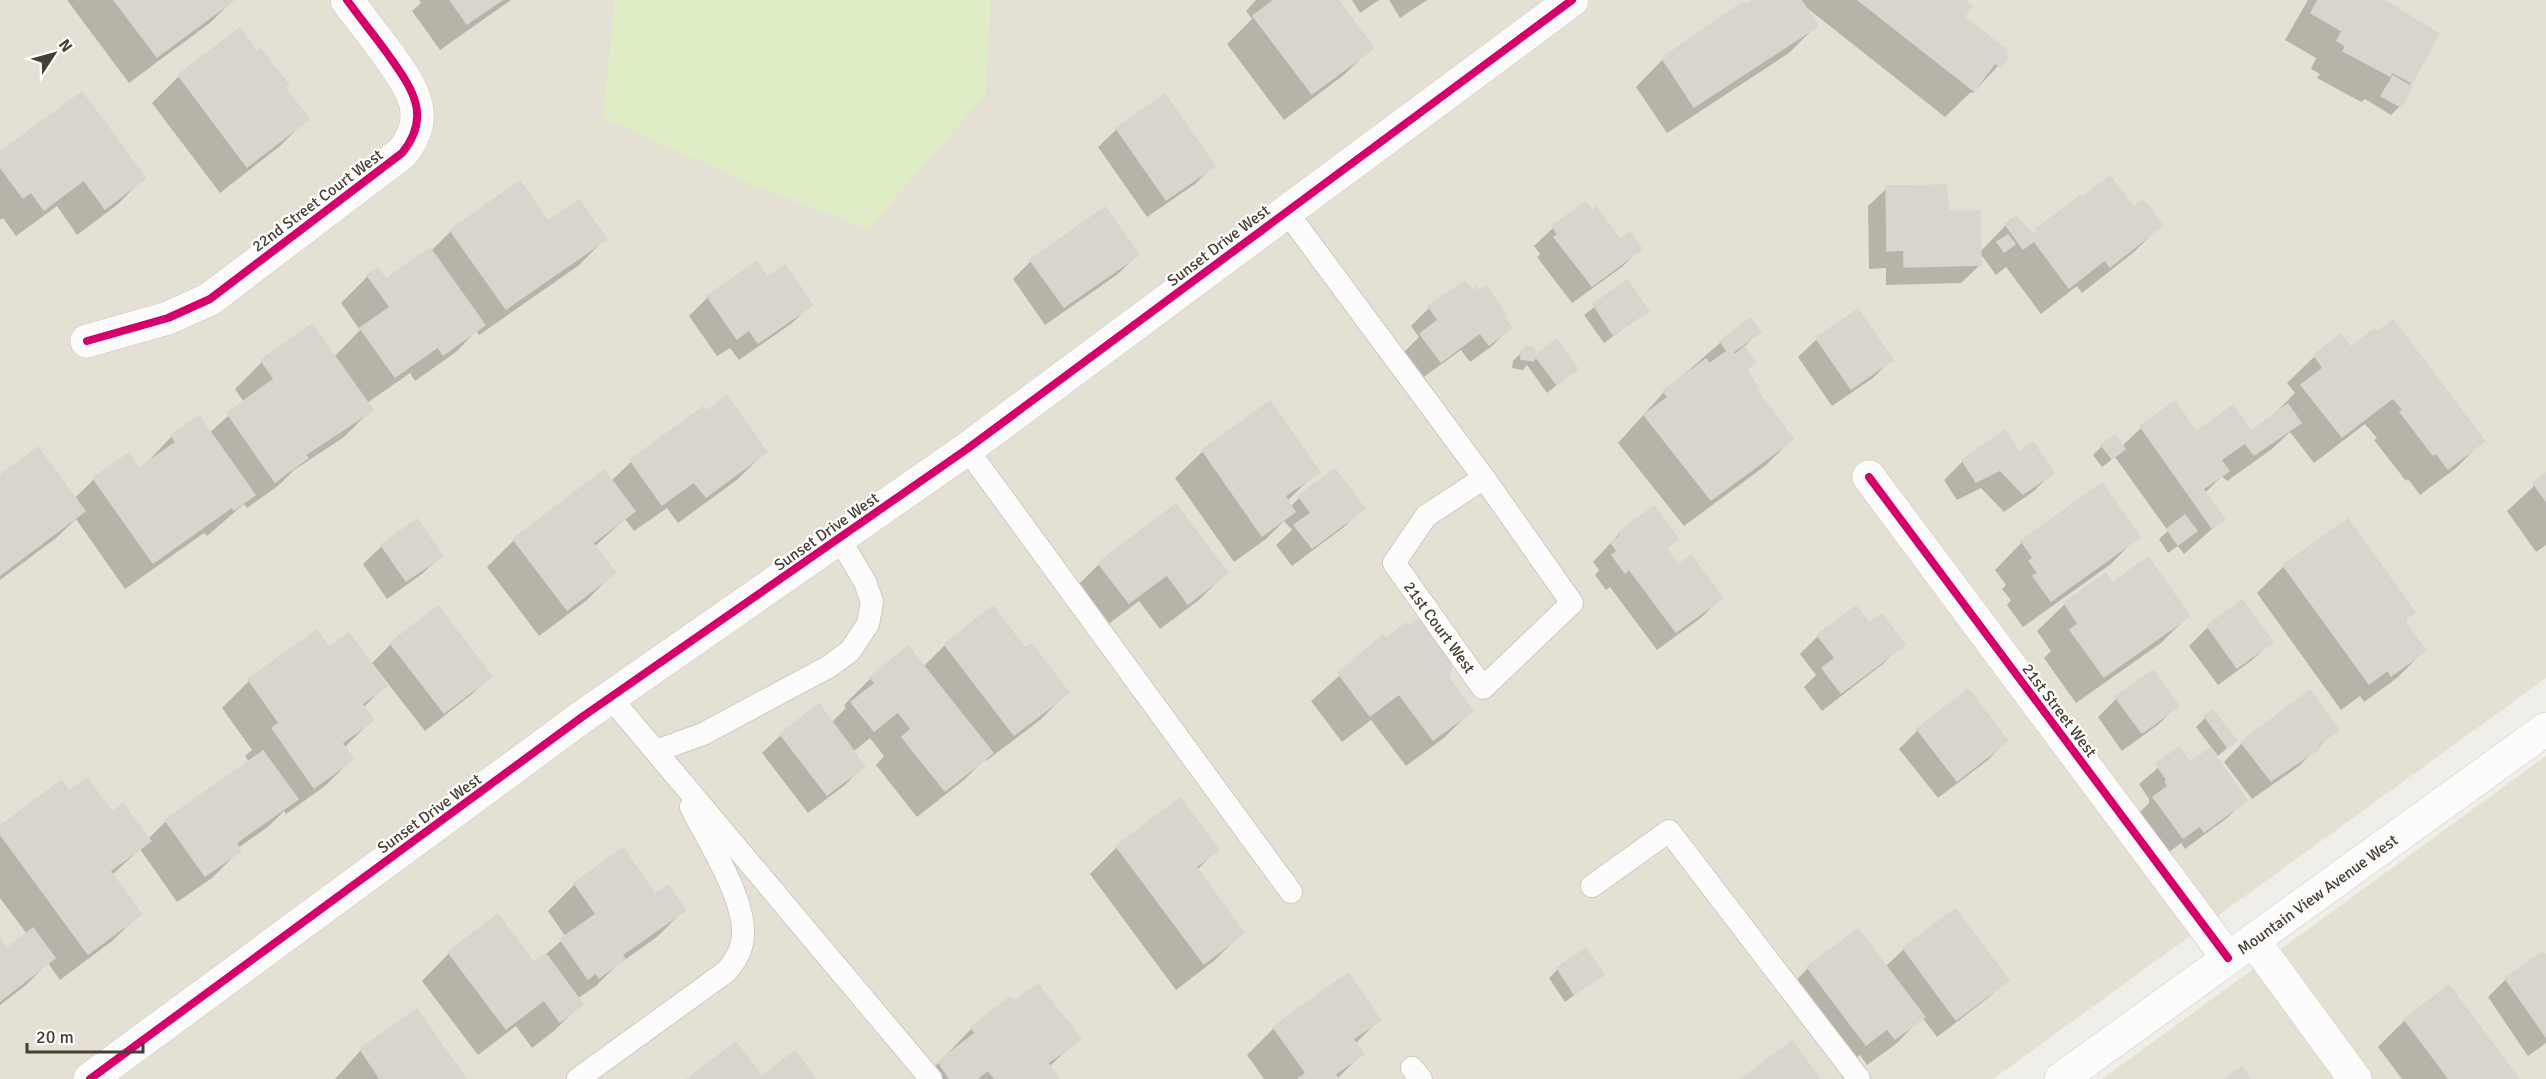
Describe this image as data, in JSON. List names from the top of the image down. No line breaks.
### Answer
{"streets":{"street":["22nd Street Court West","Sunset Drive West","21st Street West","Mountain View Avenue West"],"lane":["21st Court West"]},"crossings":[["Sunset Drive West","21st Court West"],["21st Street West","Mountain View Avenue West"]],"scale_bar":"20 m","north":"top right"}
